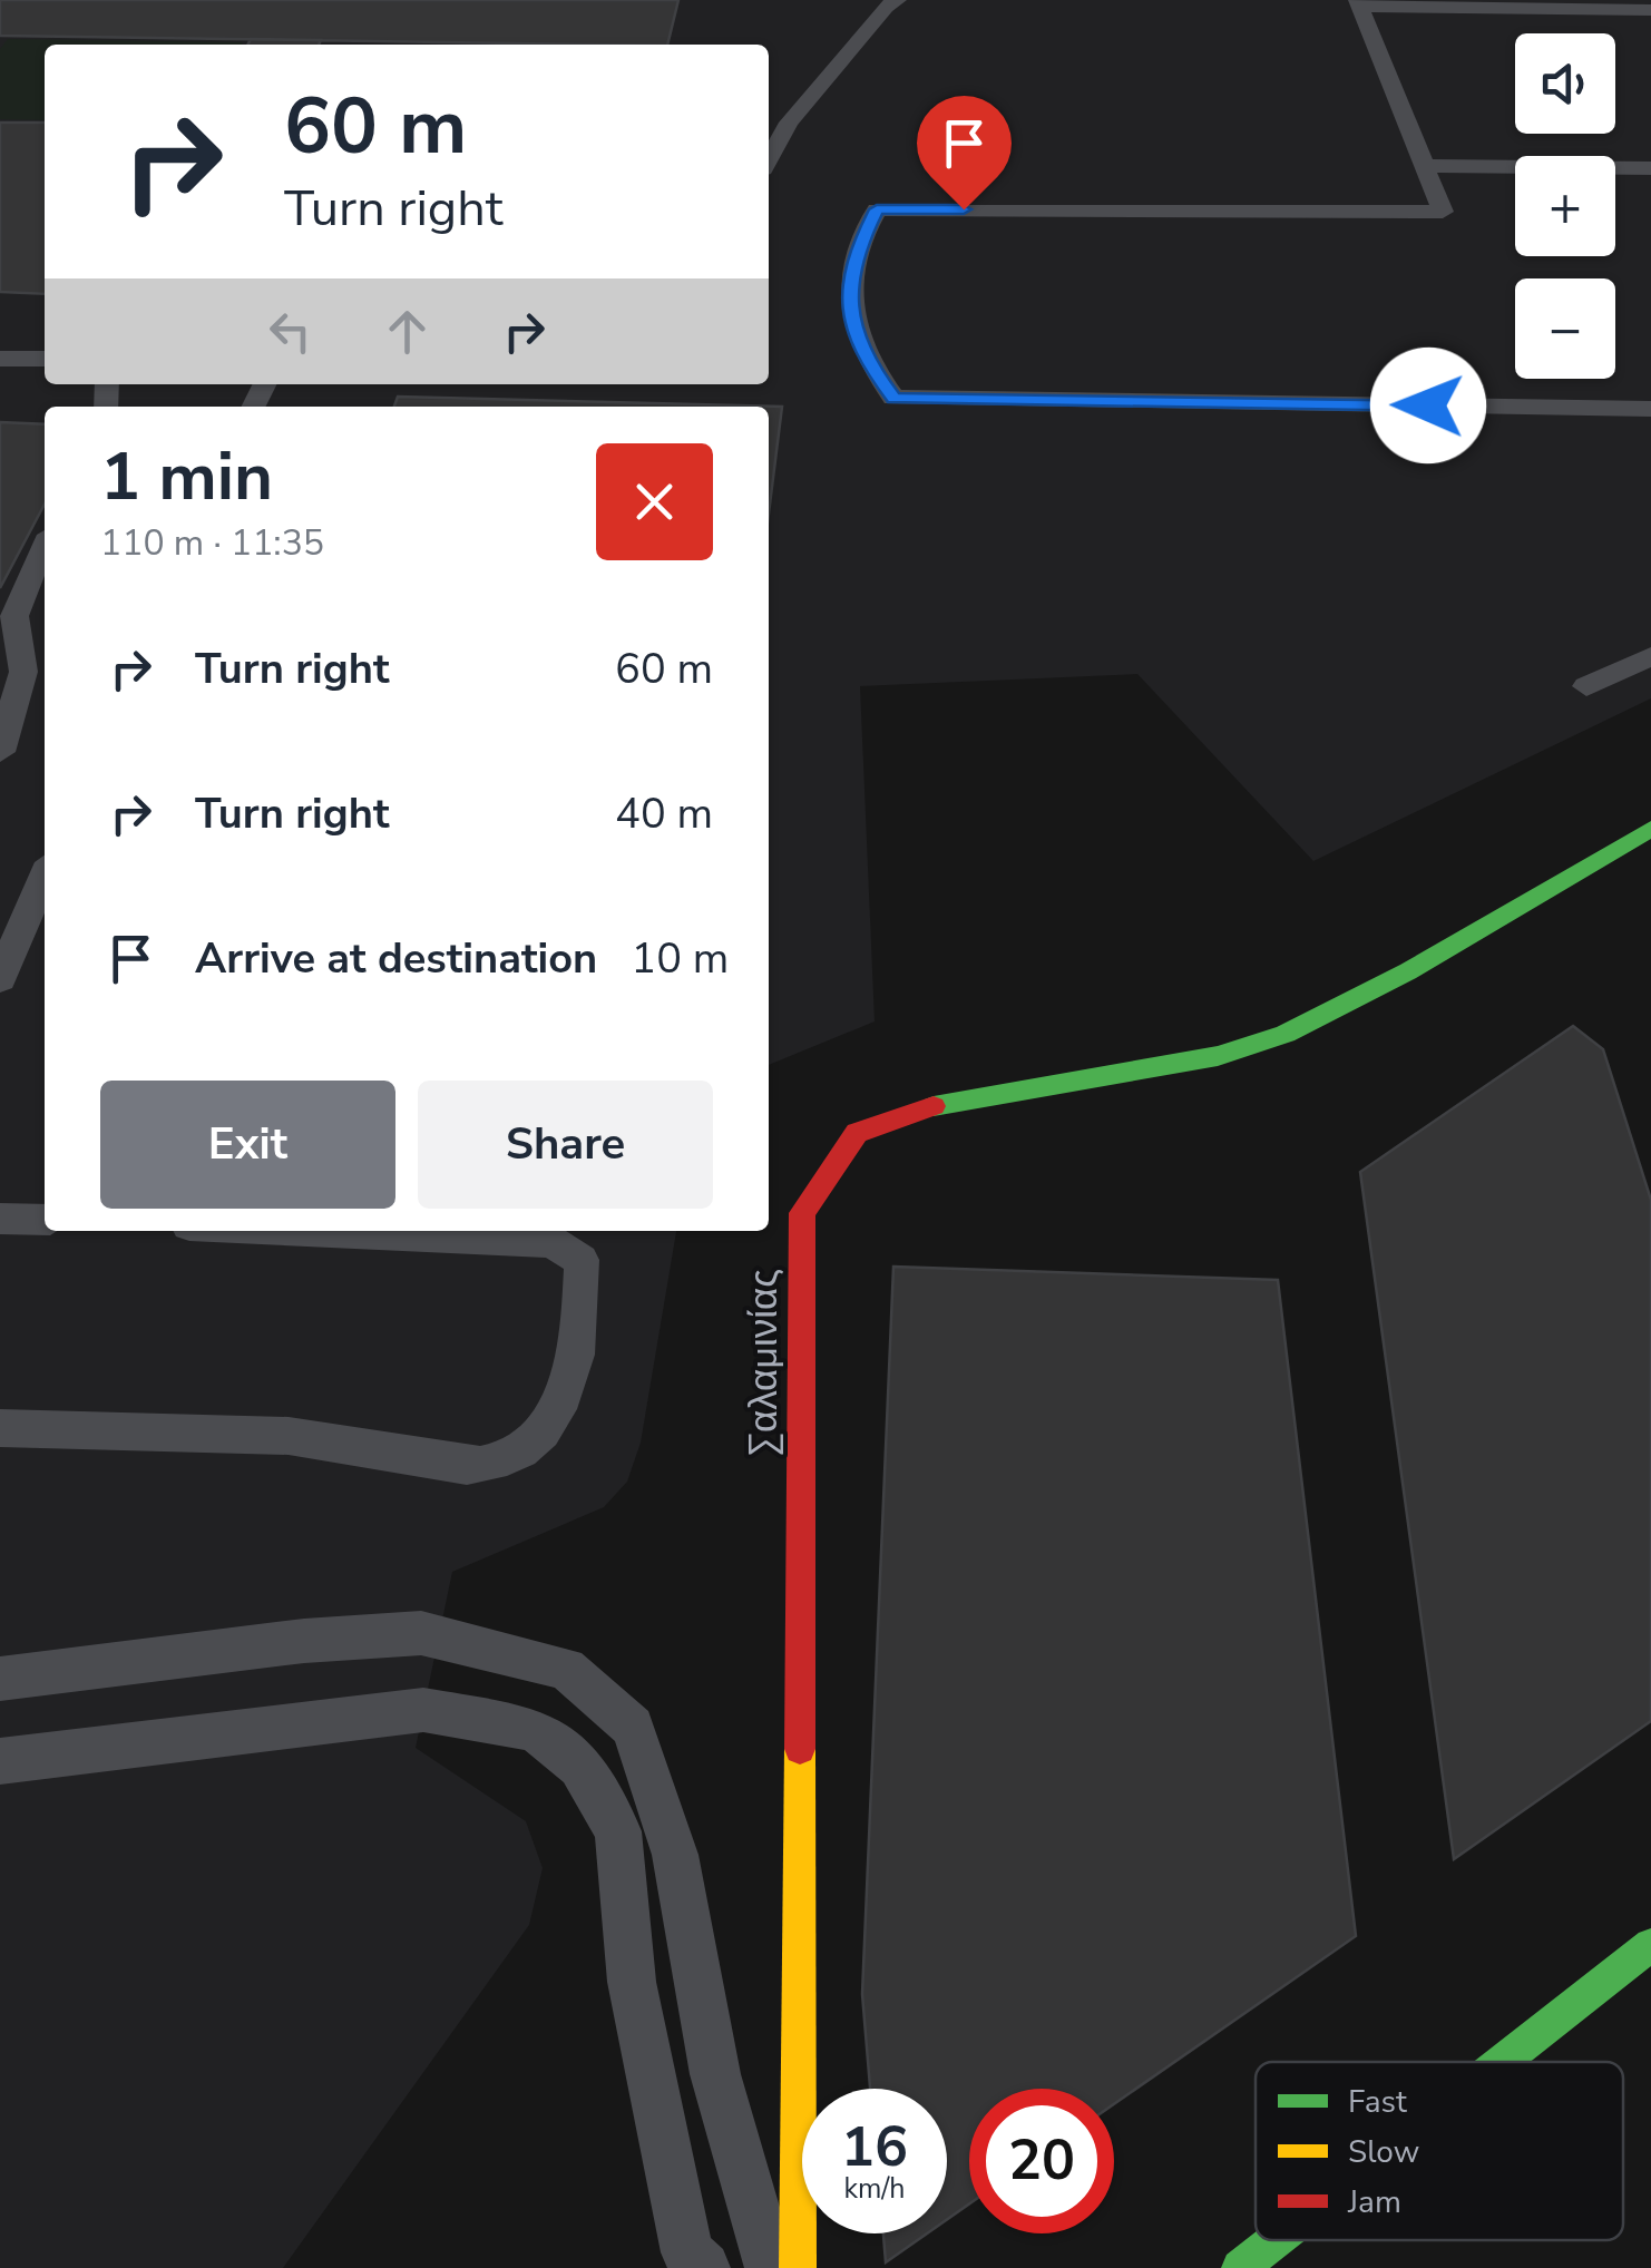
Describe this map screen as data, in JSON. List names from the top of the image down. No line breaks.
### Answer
{"streets":{"street":["Σαλαμινίας"]},"legend":["Fast","Slow","Jam"],"page":{"map_buttons":["+","−"],"turn":["60 m","Turn right"],"heading":["1 min","110 m · 11:35"],"list":[{"name":"Turn right","value":"60 m"},{"name":"Turn right","value":"40 m"},{"name":"Arrive at destination","value":"10 m"}],"buttons":["Exit","Share"],"speed":"16 km/h","limit":"20"}}
